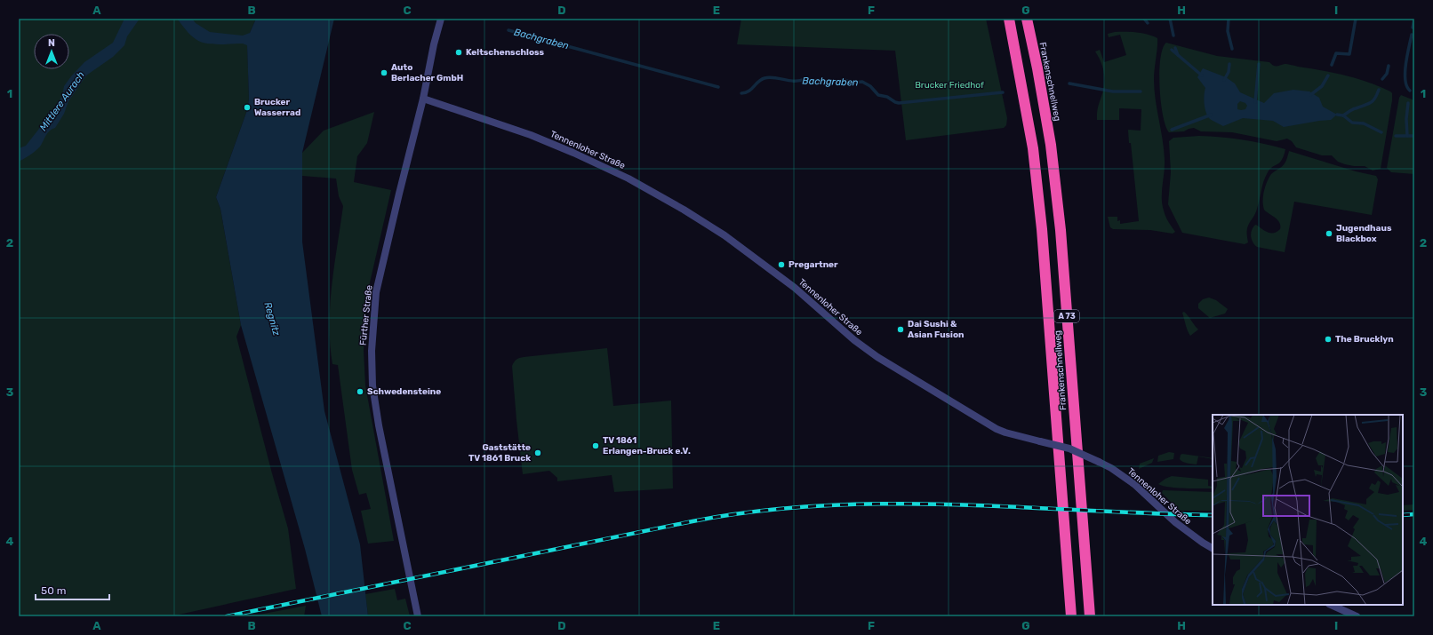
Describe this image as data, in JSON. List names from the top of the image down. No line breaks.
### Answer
{"streets":{"highway":["Frankenschnellweg","A 73"],"street":["Tennenloher Straße","Fürther Straße"]},"crossings":[["Tennenloher Straße","Fürther Straße"]],"water":["Bachgraben","Mittlere Aurach","Regnitz"],"parks":["Brucker Friedhof"],"places":["Keltschenschloss","Auto Berlacher GmbH","Brucker Wasserrad","Jugendhaus Blackbox","Pregartner","Dai Sushi & Asian Fusion","The Brucklyn","Schwedensteine","TV 1861 Erlangen-Bruck e.V.","Gaststätte TV 1861 Bruck"],"scale_bar":"50 m","north":"top","grid":{"columns":["A","B","C","D","E","F","G","H","I"],"rows":["1","2","3","4"]}}
